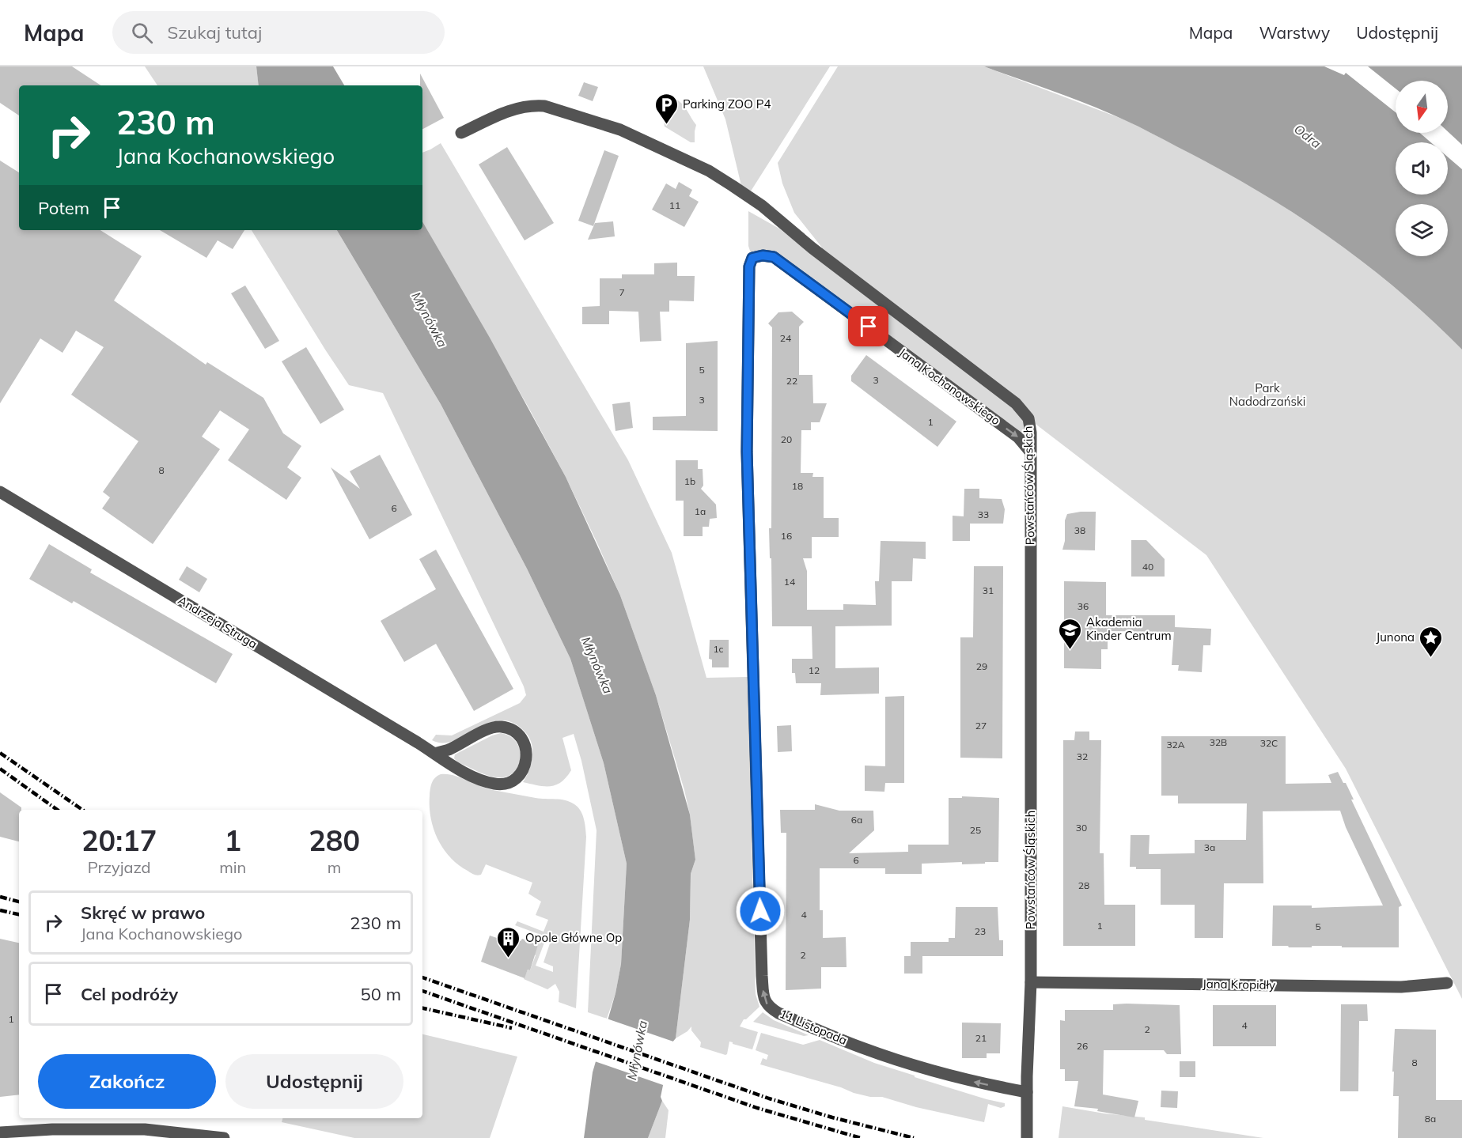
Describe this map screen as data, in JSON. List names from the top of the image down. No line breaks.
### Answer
{"streets":{"street":["Jana Kochanowskiego","Powstańców Śląskich","Andrzeja Struga","Jana Kropidły","11 Listopada"]},"crossings":[["Jana Kochanowskiego","Powstańców Śląskich"],["Jana Kochanowskiego","11 Listopada"],["Powstańców Śląskich","Jana Kropidły"],["Powstańców Śląskich","11 Listopada"]],"one_way":["Jana Kochanowskiego","11 Listopada"],"water":["Odra","Młynówka"],"parks":["Park Nadodrzański"],"places":{"parking":["Parking ZOO P4"],"school or university":["Akademia Kinder Centrum"],"place":["Junona"],"building":["Opole Główne Op"]},"house_numbers":["11","7","24","5","3","22","3","1","20","8","1b","18","6","1a","33","38","16","40","14","31","36","1c","29","12","27","32B","32C","32A","32","6a","30","25","3a","6","28","4","1","5","23","2","1","4","2","21","26","8","8a"],"north":"bottom","page":{"header":"Mapa","search":"Szukaj tutaj","nav":["Mapa","Warstwy","Udostępnij"],"turn":["230 m","Jana Kochanowskiego"],"then":"Potem","eta":["20:17","Przyjazd","1","min","280","m"],"list":[{"name":"Skręć w prawo","note":"Jana Kochanowskiego","value":"230 m"},{"name":"Cel podróży","value":"50 m"}],"buttons":["Zakończ","Udostępnij"]}}
